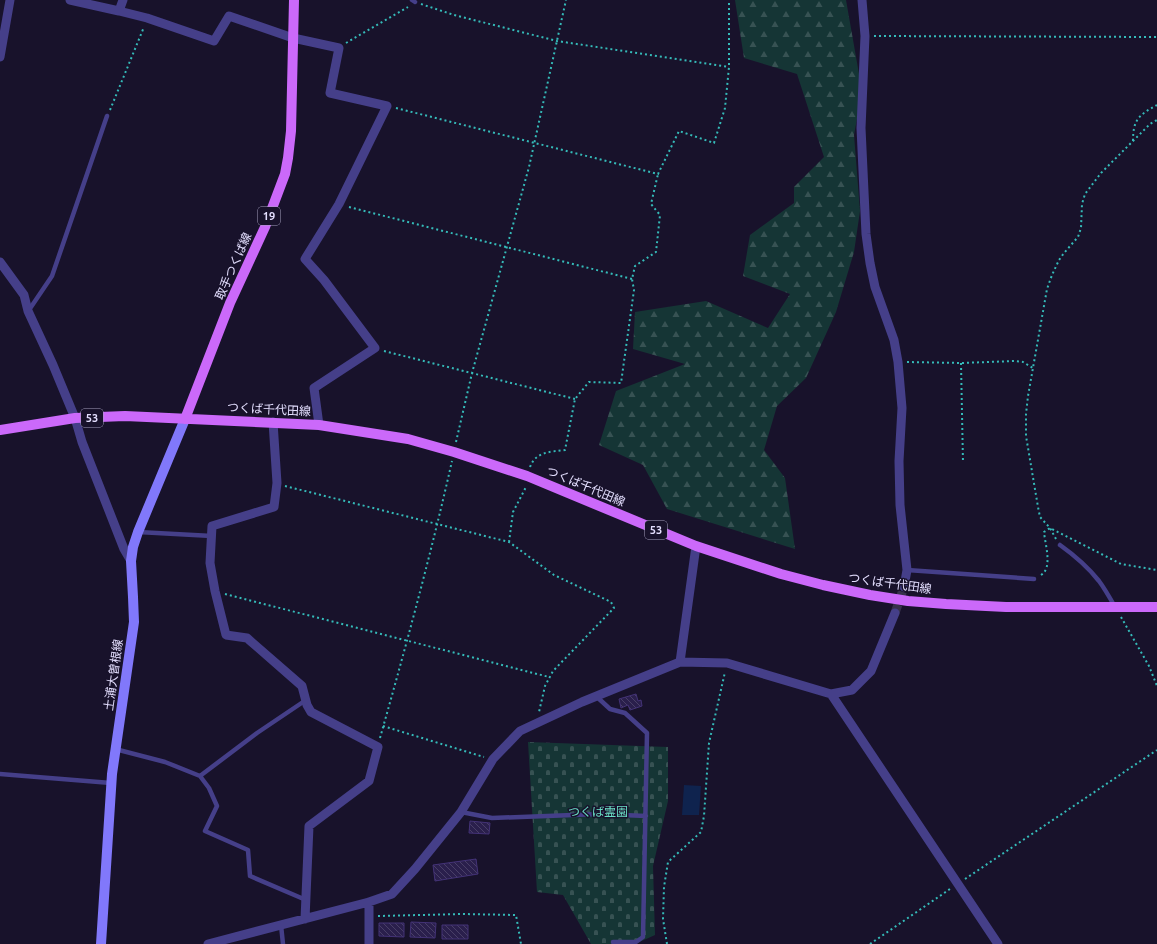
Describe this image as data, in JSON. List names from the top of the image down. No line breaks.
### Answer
{"streets":{"main road":["19","取手つくば線","つくば千代田線","53","土浦大曽根線"]},"crossings":[["取手つくば線","つくば千代田線"],["取手つくば線","土浦大曽根線"],["つくば千代田線","土浦大曽根線"]],"parks":["つくば霊園"]}
